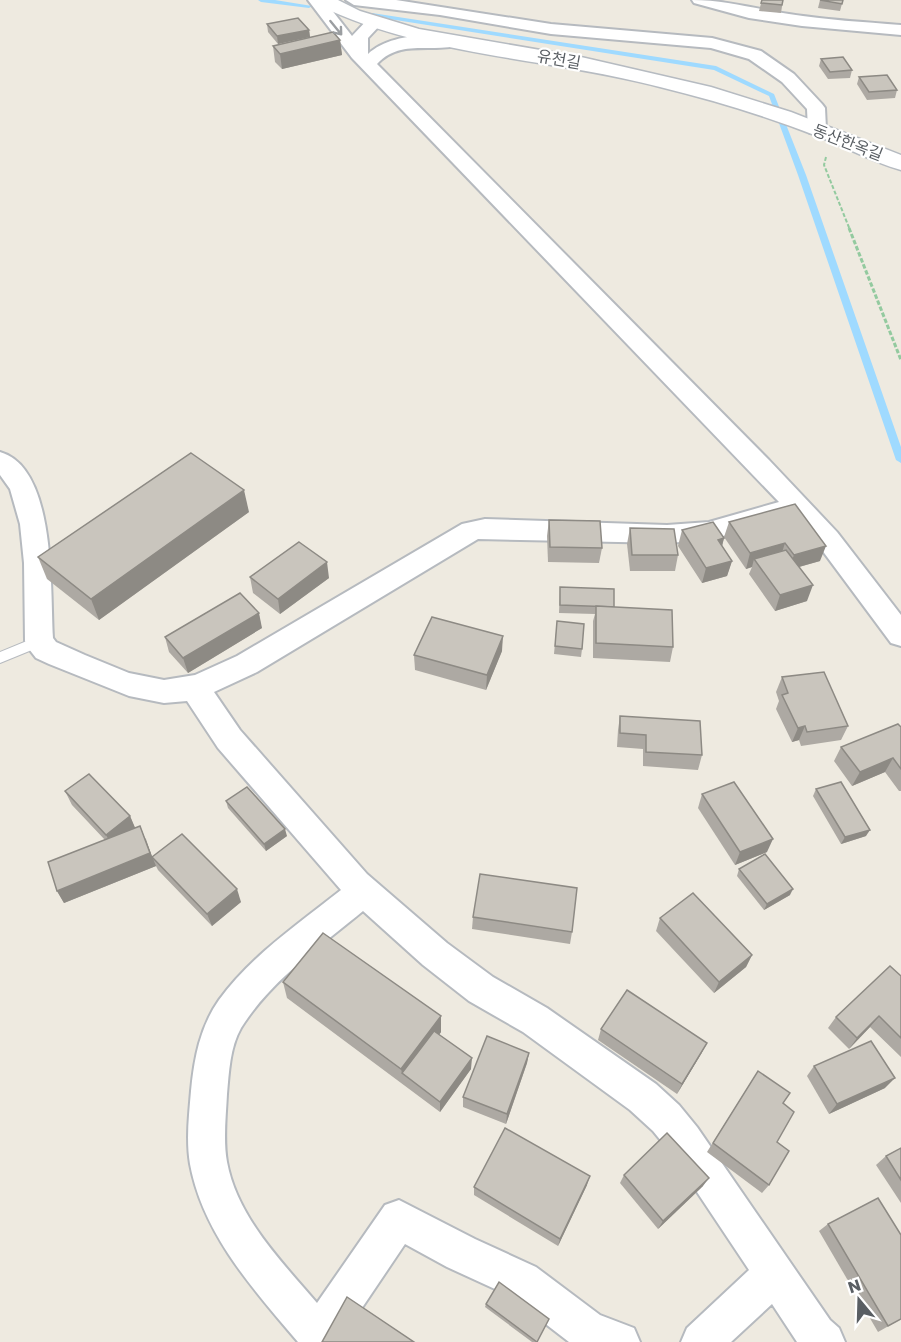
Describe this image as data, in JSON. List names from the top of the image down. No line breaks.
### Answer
{"streets":{"street":["유천길","동산한옥길"]},"crossings":[["유천길","동산한옥길"]],"north":"top"}
